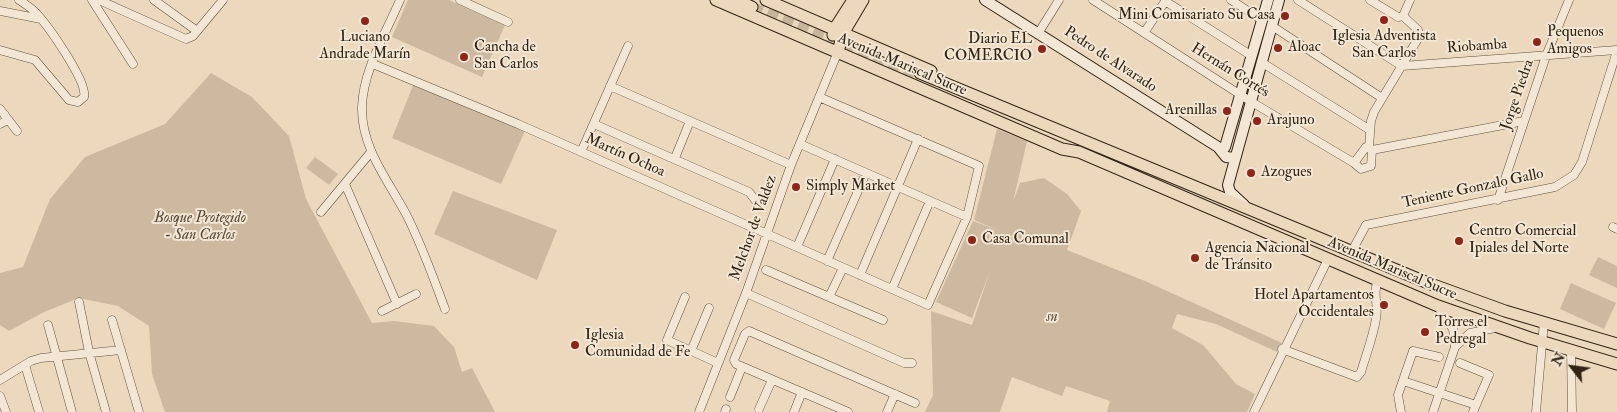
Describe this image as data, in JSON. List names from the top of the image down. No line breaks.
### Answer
{"streets":{"main road":["Pedro de Alvarado","Avenida Mariscal Sucre"],"street":["Riobamba","Hernán Cortés","Jorge Piedra","Martín Ochoa","Teniente Gonzalo Gallo","Melchor de Valdez"]},"crossings":[["Riobamba","Jorge Piedra"],["Riobamba","Teniente Gonzalo Gallo"],["Avenida Mariscal Sucre","Teniente Gonzalo Gallo"],["Avenida Mariscal Sucre","Melchor de Valdez"],["Jorge Piedra","Teniente Gonzalo Gallo"],["Martín Ochoa","Melchor de Valdez"]],"parks":["Bosque Protegido - San Carlos","sn"],"places":["Mini Comisariato Su Casa","Iglesia Adventista San Carlos","Luciano Andrade Marín","Pequenos Amigos","Aloac","Diario EL COMERCIO","Cancha de San Carlos","Arenillas","Arajuno","Azogues","Simply Market","Casa Comunal","Centro Comercial Ipiales del Norte","Agencia Nacional de Tránsito","Hotel Apartamentos Occidentales","Torres el Pedregal","Iglesia Comunidad de Fe"],"north":"top left"}
